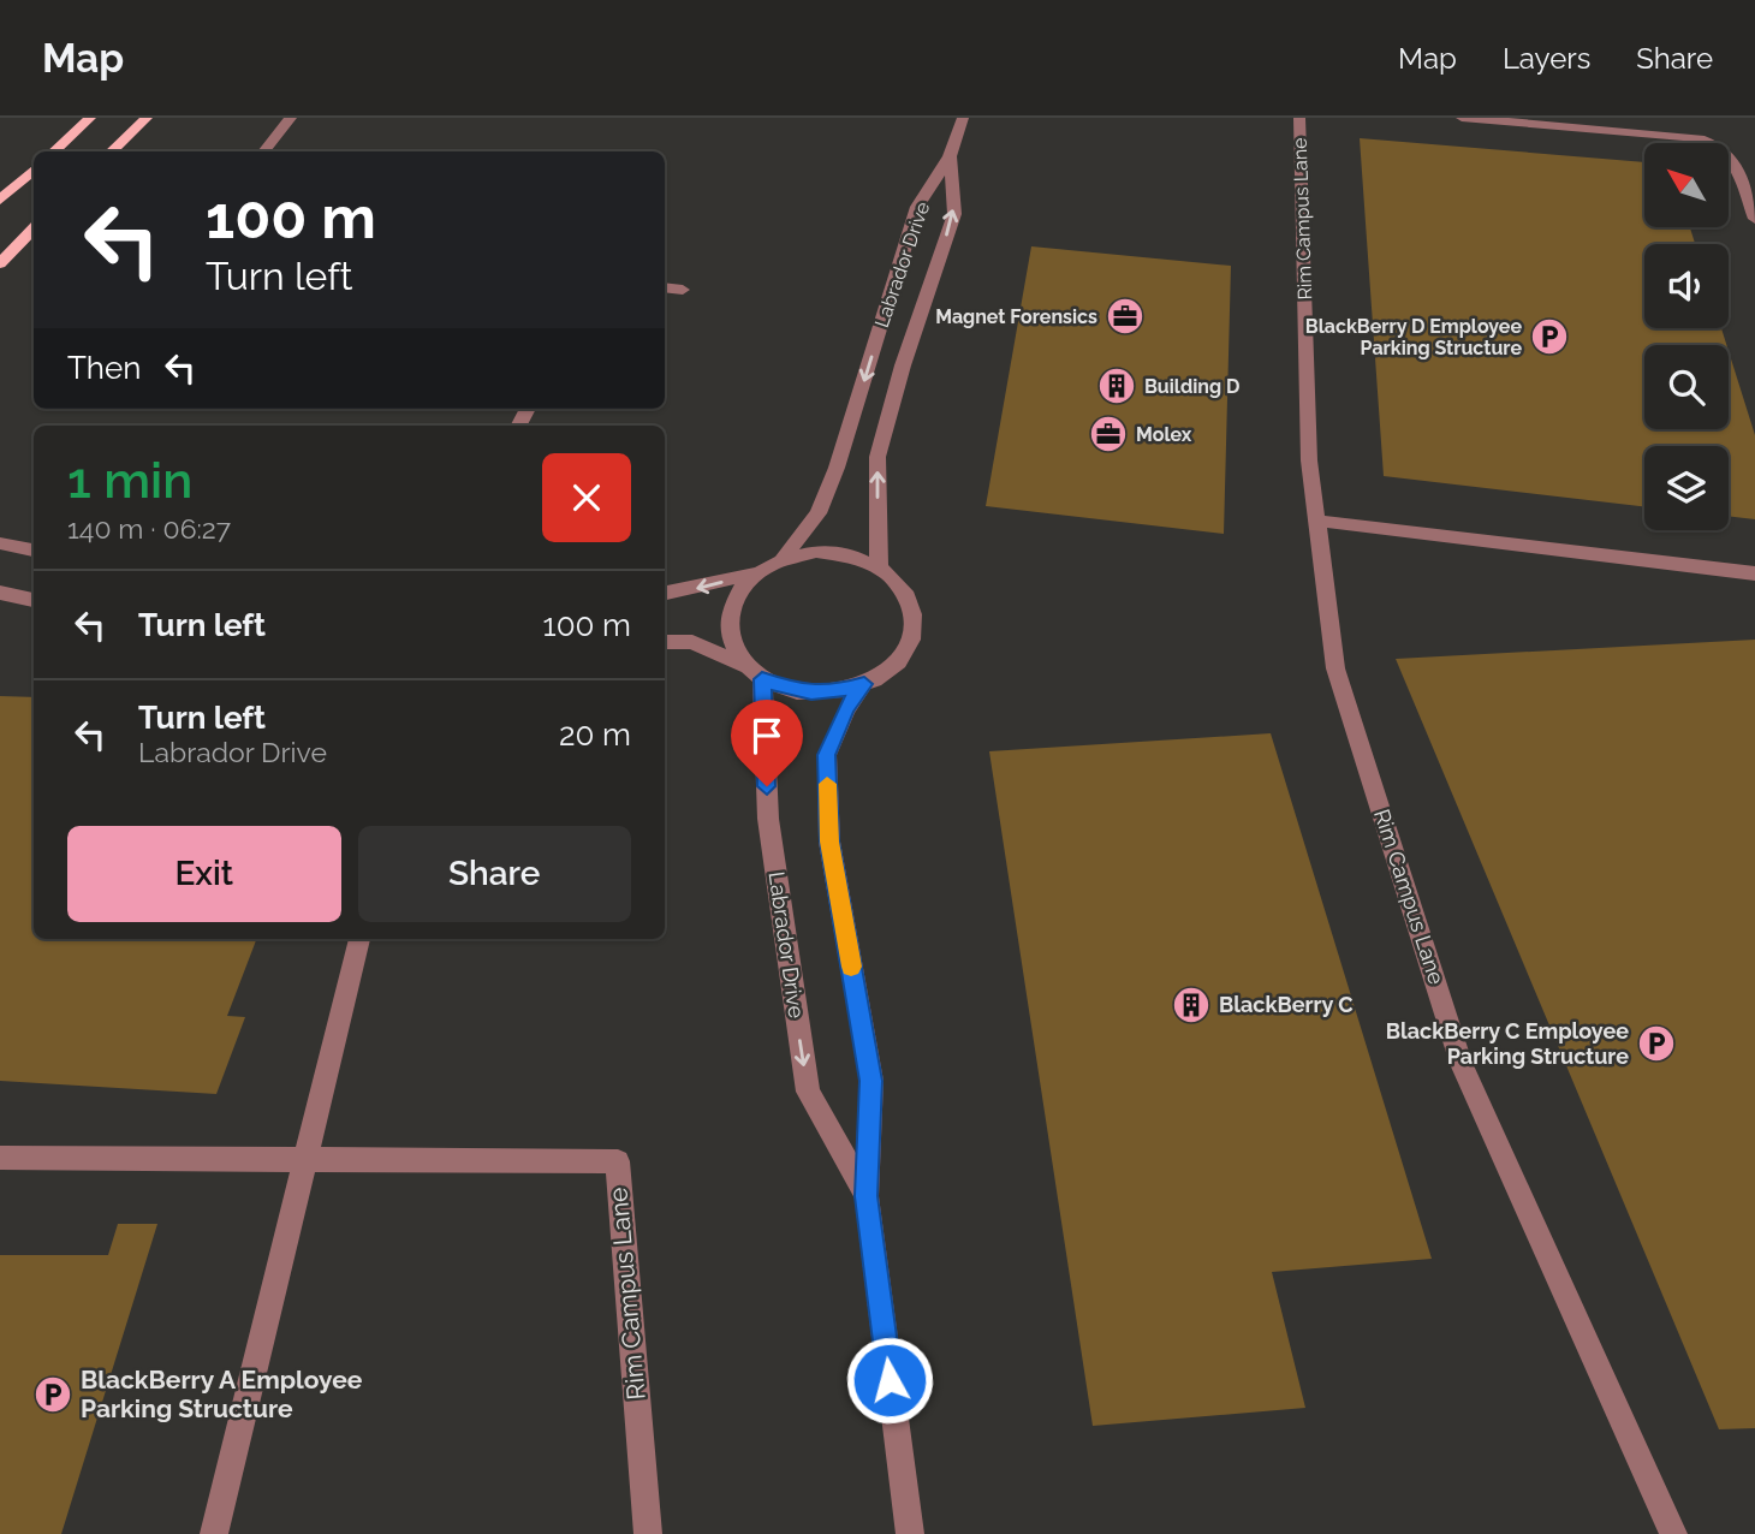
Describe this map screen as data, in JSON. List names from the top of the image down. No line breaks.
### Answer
{"streets":{"street":["Rim Campus Lane","Labrador Drive"]},"places":{"office":["Magnet Forensics","Molex"],"parking":["BlackBerry D Employee Parking Structure","BlackBerry C Employee Parking Structure","BlackBerry A Employee Parking Structure"],"building":["Building D","BlackBerry C"]},"north":"top left","page":{"header":"Map","nav":["Map","Layers","Share"],"turn":["100 m","Turn left"],"then":"Then","heading":["1 min","140 m · 06:27"],"list":[{"name":"Turn left","value":"100 m"},{"name":"Turn left","note":"Labrador Drive","value":"20 m"}],"buttons":["Exit","Share"]}}
